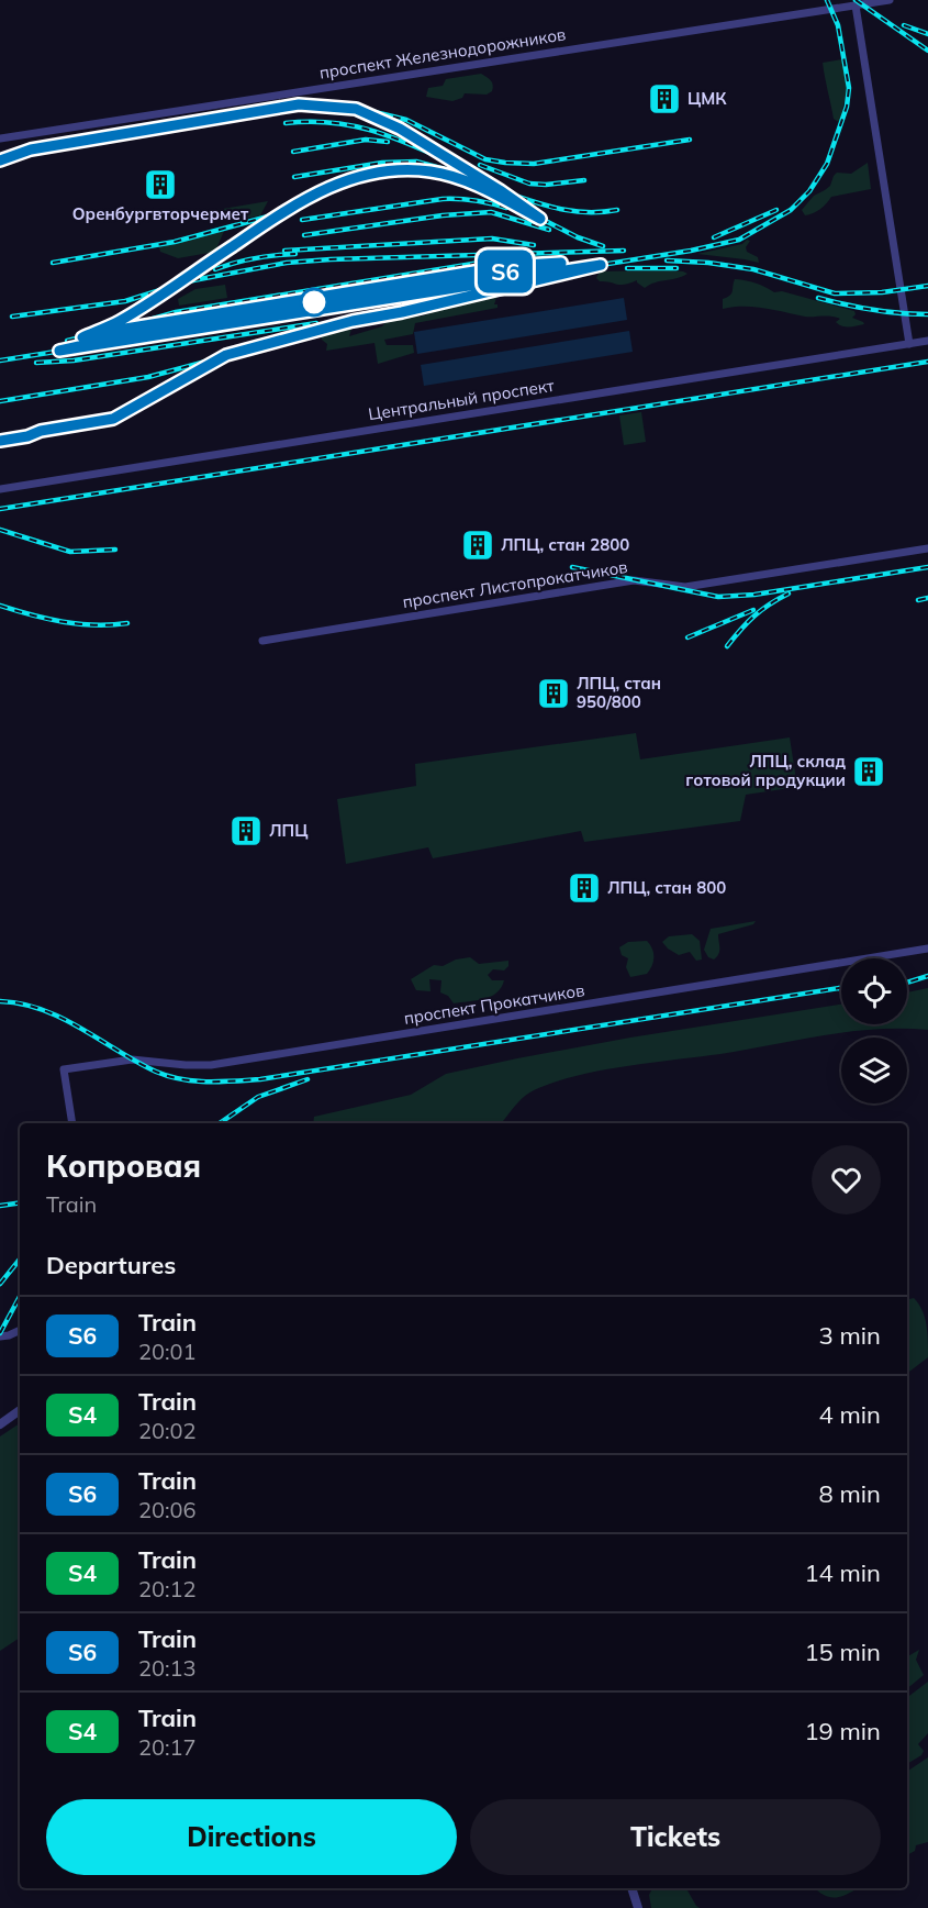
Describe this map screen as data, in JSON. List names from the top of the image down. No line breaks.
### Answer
{"streets":{"street":["проспект Железнодорожников","Центральный проспект","проспект Листопрокатчиков","проспект Прокатчиков"]},"places":{"building":["ЦМК","Оренбургвторчермет","ЛПЦ, стан 2800","ЛПЦ, стан 950/800","ЛПЦ, склад готовой продукции","ЛПЦ","ЛПЦ, стан 800"]},"page":{"on_map":"S6","heading":[["Копровая","Train"],"Departures"],"list":[{"mark":"S6","name":"Train","note":"20:01","value":"3 min"},{"mark":"S4","name":"Train","note":"20:02","value":"4 min"},{"mark":"S6","name":"Train","note":"20:06","value":"8 min"},{"mark":"S4","name":"Train","note":"20:12","value":"14 min"},{"mark":"S6","name":"Train","note":"20:13","value":"15 min"},{"mark":"S4","name":"Train","note":"20:17","value":"19 min"}],"buttons":["Directions","Tickets"]}}
